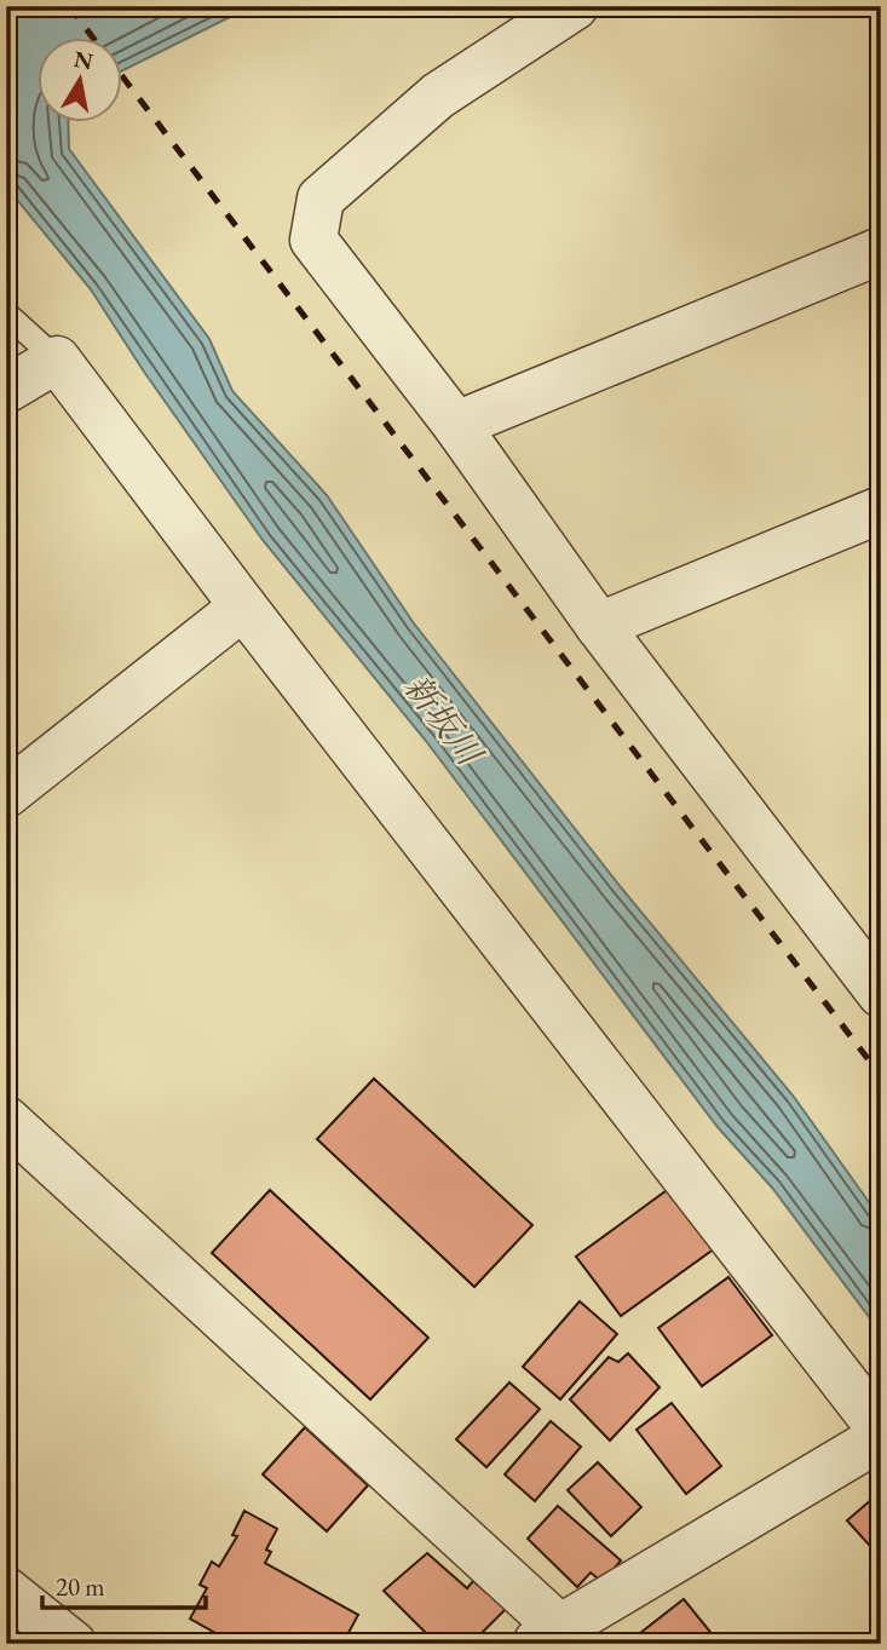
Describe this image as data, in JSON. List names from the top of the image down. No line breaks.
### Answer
{"water":["新坂川"],"scale_bar":"20 m","north":"top"}
